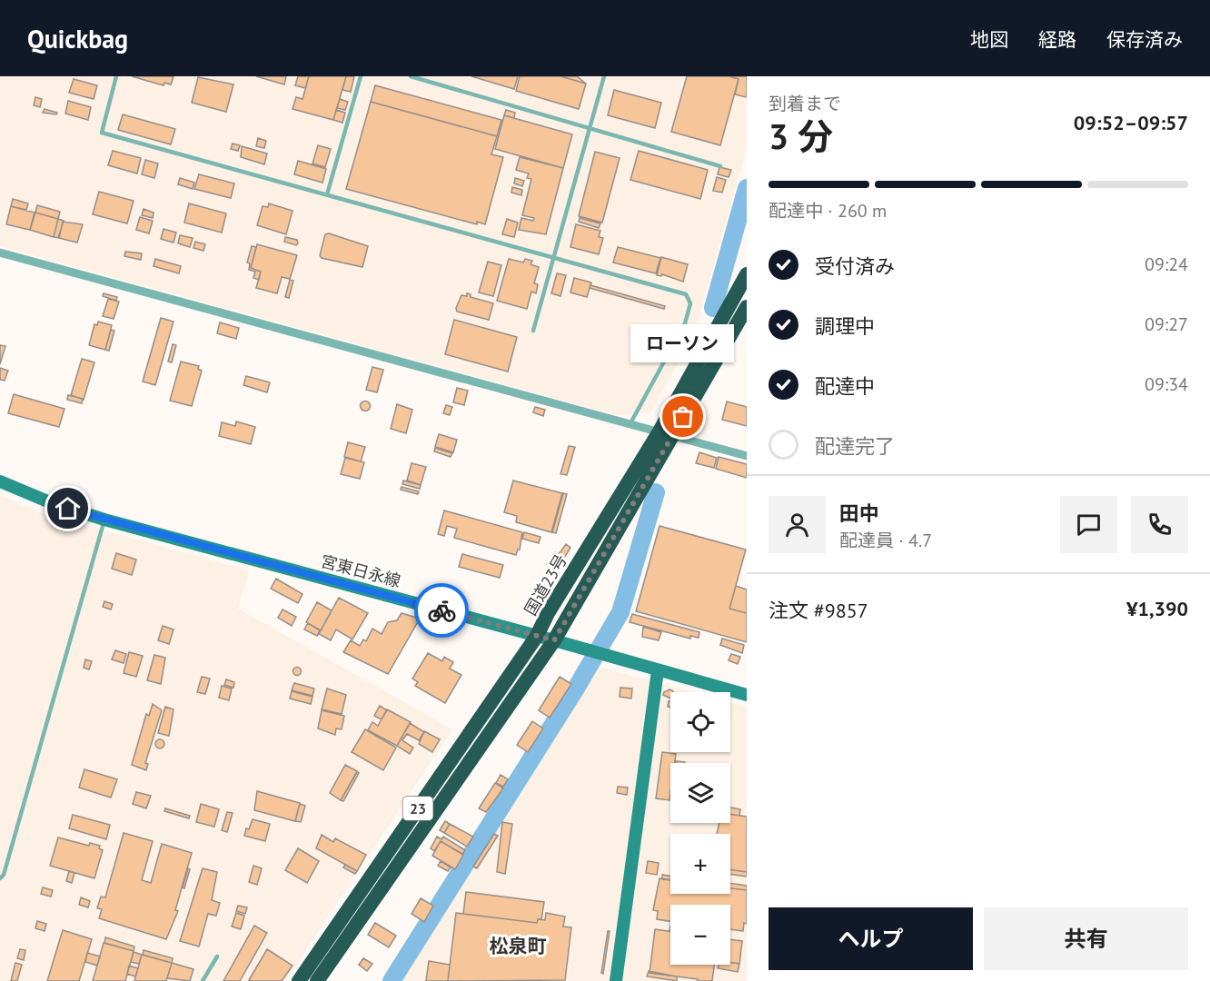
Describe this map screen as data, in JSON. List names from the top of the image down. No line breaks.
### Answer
{"streets":{"highway":["国道23号","23"],"main road":["宮東日永線"]},"crossings":[["宮東日永線","国道23号"]],"districts":["松泉町"],"places":["ローソン"],"page":{"header":"Quickbag","nav":["地図","経路","保存済み"],"heading":["3 分","到着まで","09:52–09:57"],"panel":["田中","配達員 · 4.7","注文 #9857","¥1,390"],"bar":"配達中 · 260 m","list":[["受付済み","09:24"],["調理中","09:27"],["配達中","09:34"],"配達完了"],"bubble":"ローソン","map_buttons":["+","−"],"buttons":["ヘルプ","共有"]}}
